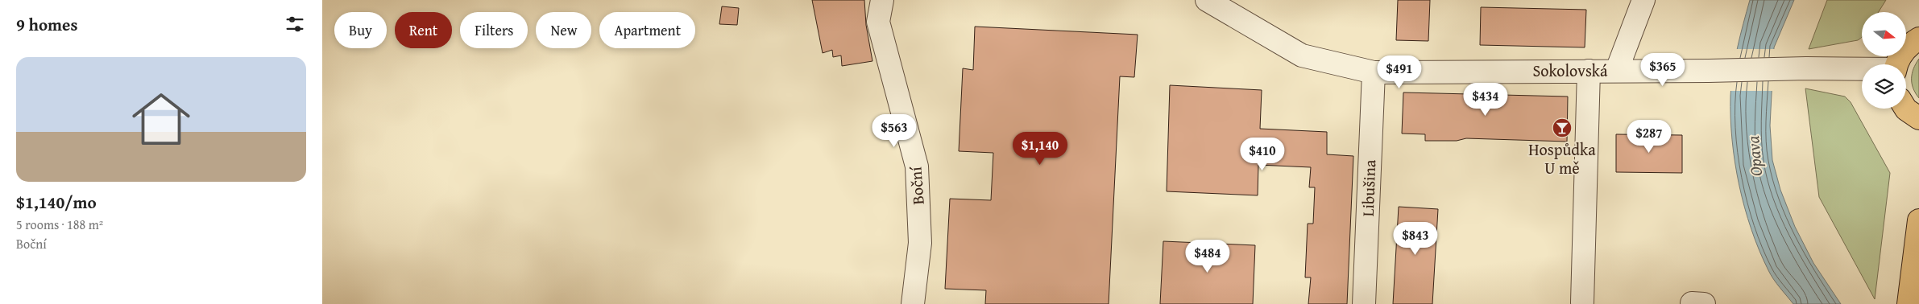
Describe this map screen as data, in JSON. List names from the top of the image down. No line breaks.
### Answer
{"streets":{"street":["Sokolovská","Boční","Libušina"]},"crossings":[["Sokolovská","Libušina"]],"water":["Opava"],"places":{"bar":["Hospůdka U mě"]},"north":"right","page":{"heading":"9 homes","chip":["Buy","Rent","Filters","New","Apartment"],"list":[{"name":"$1,140/mo","note":"5 rooms · 188 m² · Boční"}],"price":["$365","$491","$434","$563","$287","$1,140","$410","$843","$484"]}}
